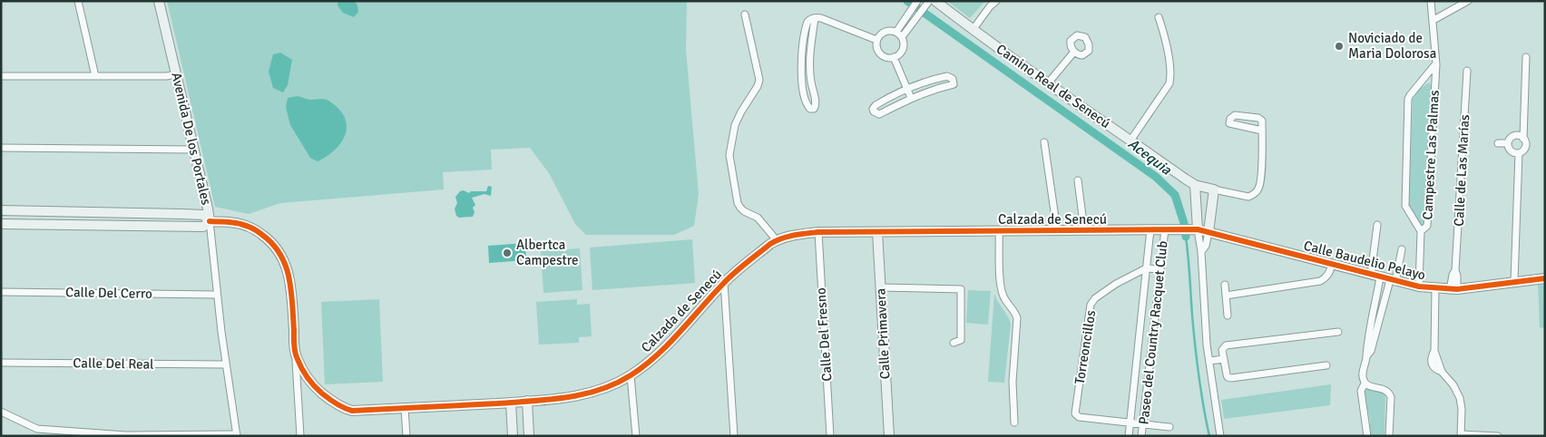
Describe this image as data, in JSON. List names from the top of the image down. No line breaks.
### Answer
{"streets":{"street":["Camino Real de Senecú","Avenida De los Portales","Campestre Las Palmas","Calle de Las Marías","Calzada de Senecú","Calle Baudelio Pelayo","Calle Del Cerro","Paseo del Country Racquet Club","Calle Primavera","Calle Del Fresno","Torreoncillos","Calle Del Real"]},"crossings":[["Avenida De los Portales","Calzada de Senecú"],["Avenida De los Portales","Calle Del Cerro"],["Avenida De los Portales","Calle Del Real"],["Campestre Las Palmas","Calle Baudelio Pelayo"],["Calle de Las Marías","Calle Baudelio Pelayo"],["Calzada de Senecú","Calle Baudelio Pelayo"],["Calzada de Senecú","Paseo del Country Racquet Club"],["Calzada de Senecú","Calle Primavera"],["Calzada de Senecú","Calle Del Fresno"],["Paseo del Country Racquet Club","Torreoncillos"]],"water":["Acequia"],"places":["Noviciado de Maria Dolorosa","Albertca Campestre"]}
